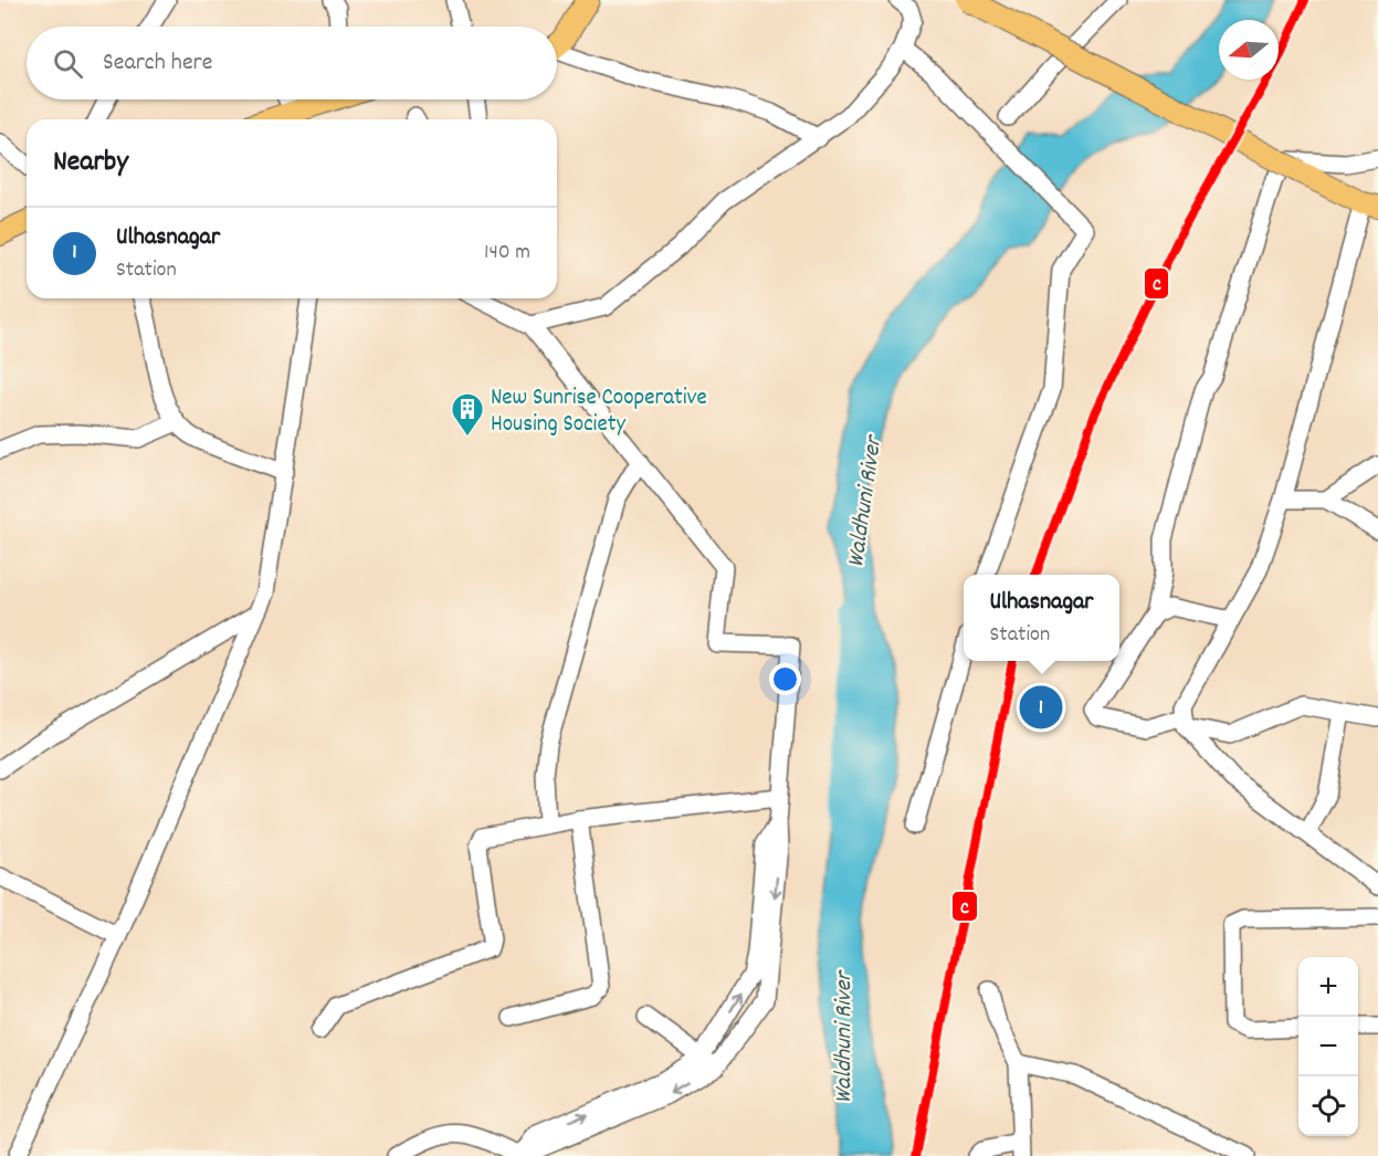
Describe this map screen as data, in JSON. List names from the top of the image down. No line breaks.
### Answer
{"water":["Waldhuni River"],"places":{"building":["New Sunrise Cooperative Housing Society"]},"lines":["transit line C"],"north":"left","page":{"search":"Search here","heading":"Nearby","list":[{"mark":"1","name":"Ulhasnagar","note":"Station","value":"140 m"}],"popup":["Ulhasnagar","Station"],"pins":"1","map_buttons":["+","−"]}}
